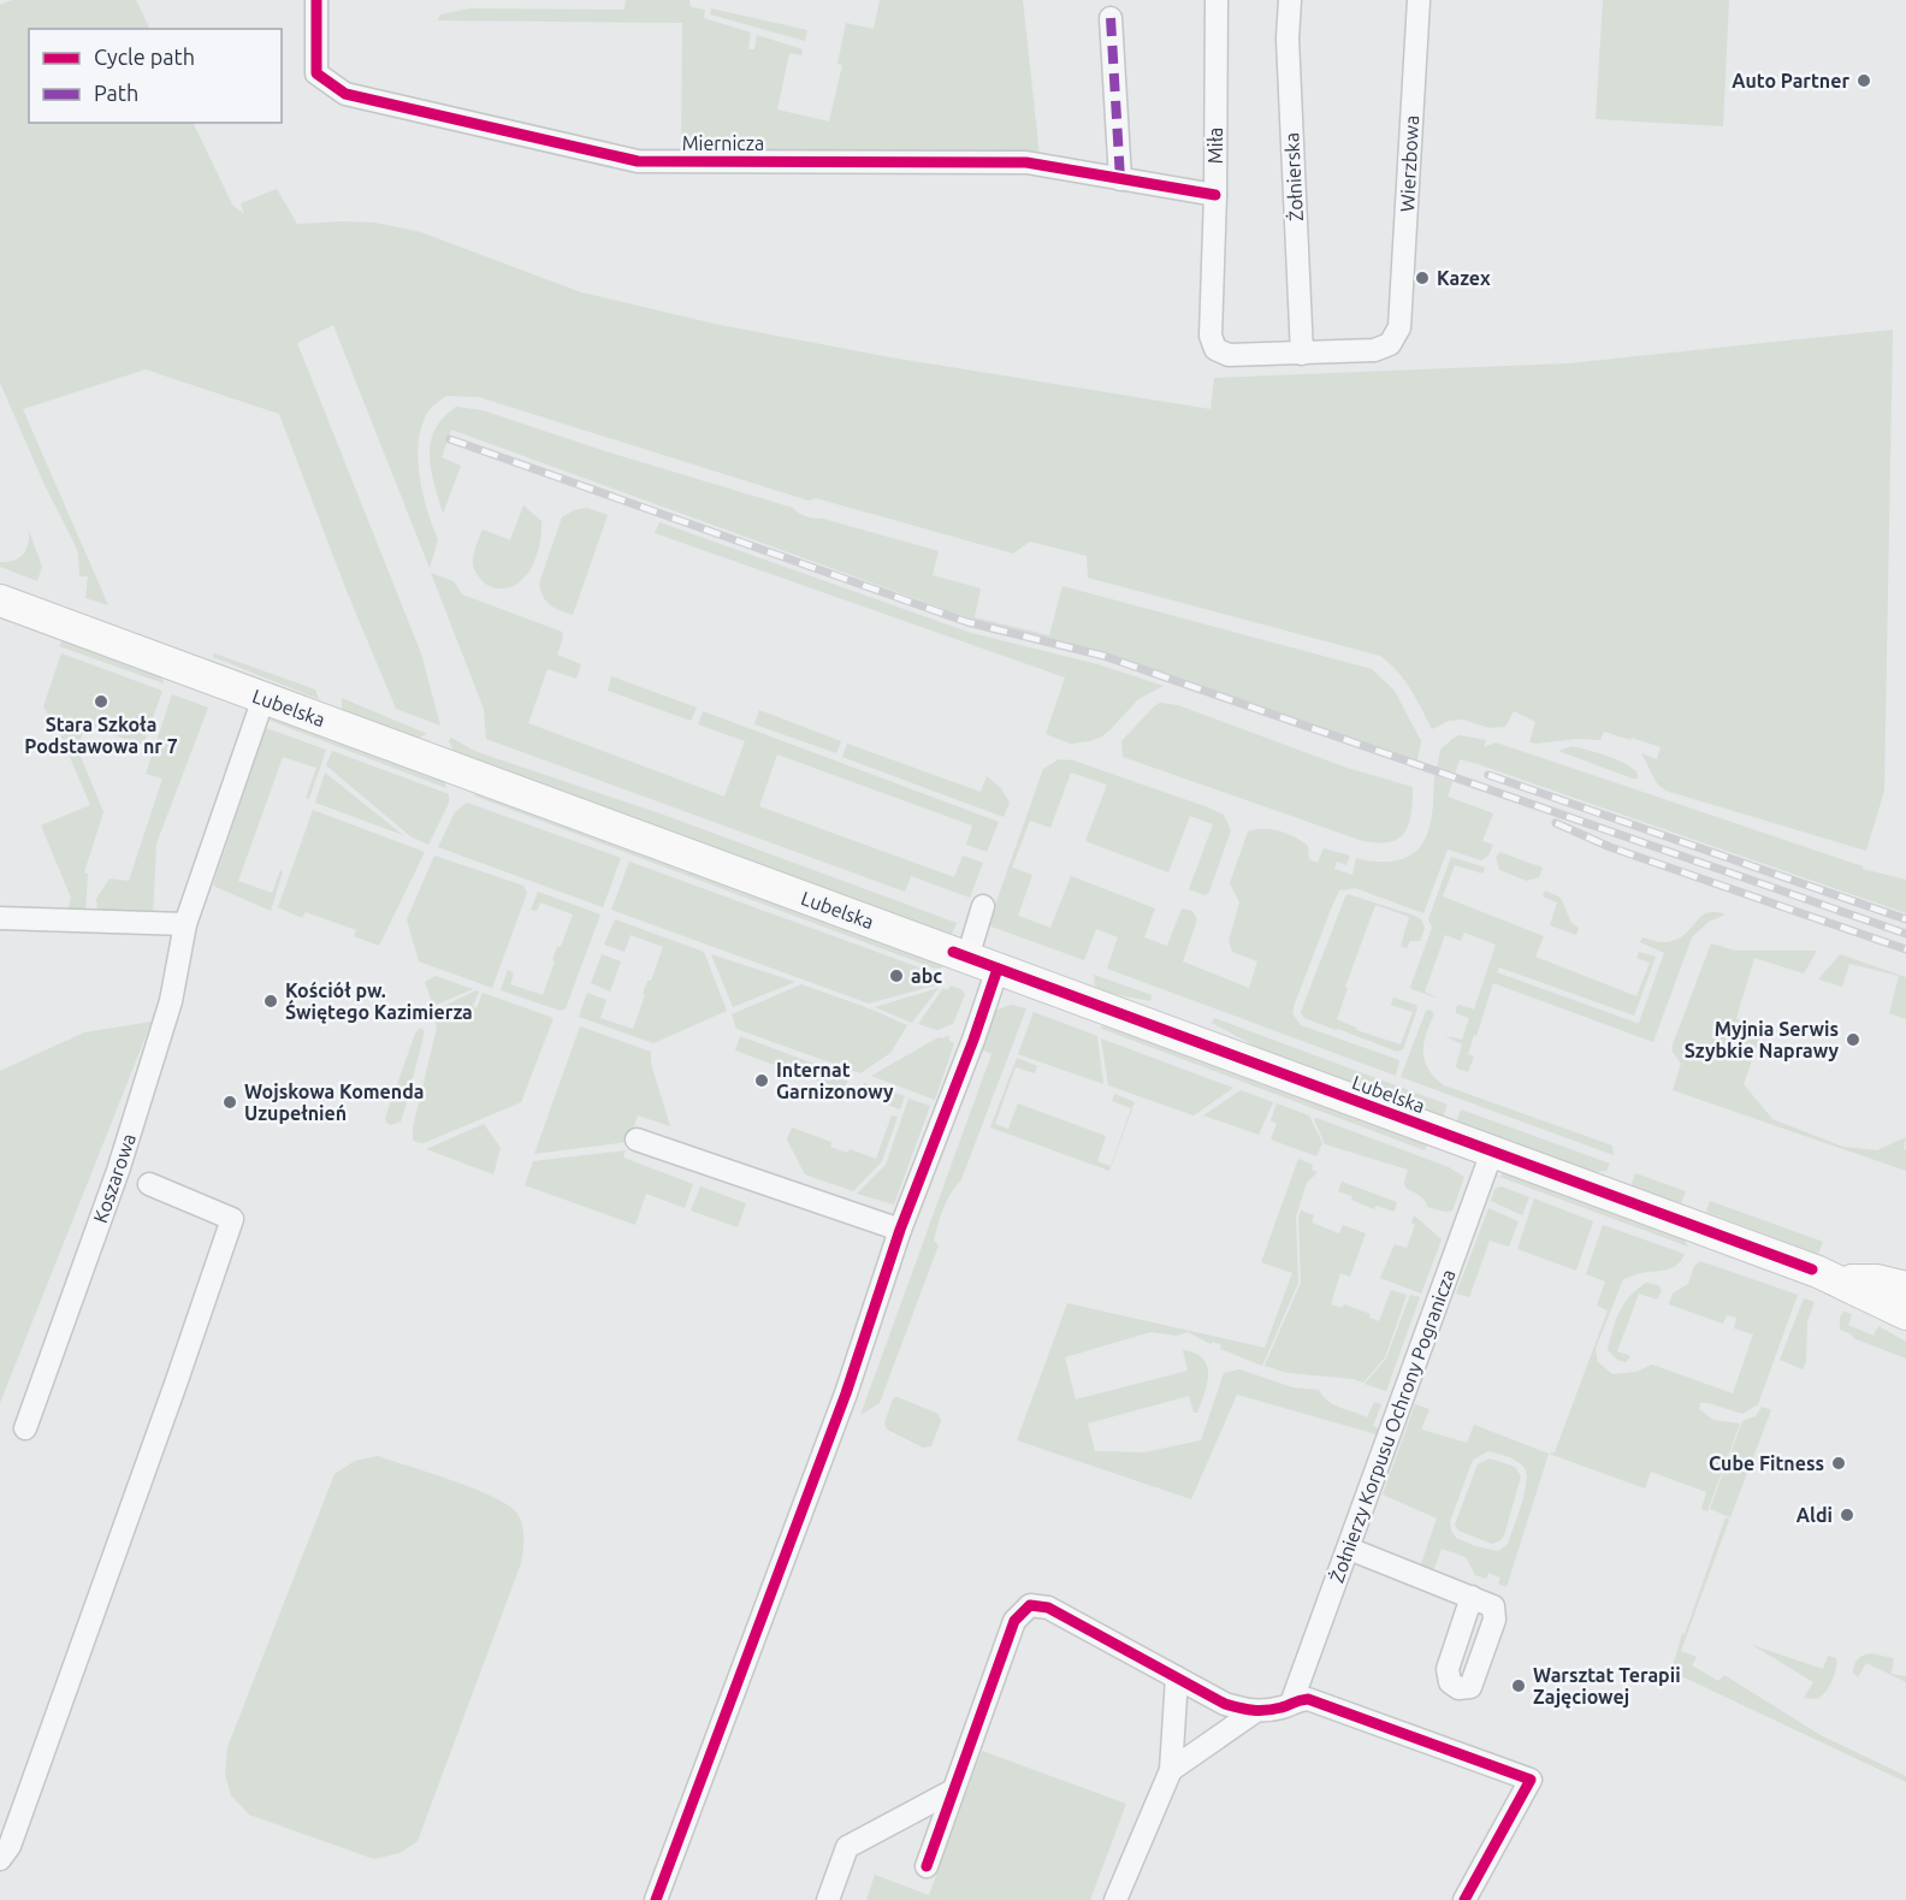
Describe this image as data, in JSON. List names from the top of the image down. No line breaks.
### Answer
{"streets":{"main road":["Lubelska"],"street":["Miernicza","Miła","Wierzbowa","Żołnierska","Koszarowa","Żołnierzy Korpusu Ochrony Pogranicza"]},"crossings":[["Miernicza","Miła"],["Miła","Wierzbowa"],["Miła","Żołnierska"],["Wierzbowa","Żołnierska"],["Lubelska","Koszarowa"],["Lubelska","Żołnierzy Korpusu Ochrony Pogranicza"]],"places":["Auto Partner","Kazex","Stara Szkoła Podstawowa nr 7","abc","Kościół pw. Świętego Kazimierza","Myjnia Serwis Szybkie Naprawy","Internat Garnizonowy","Wojskowa Komenda Uzupełnień","Cube Fitness","Aldi","Warsztat Terapii Zajęciowej"],"legend":["Cycle path","Path"]}
